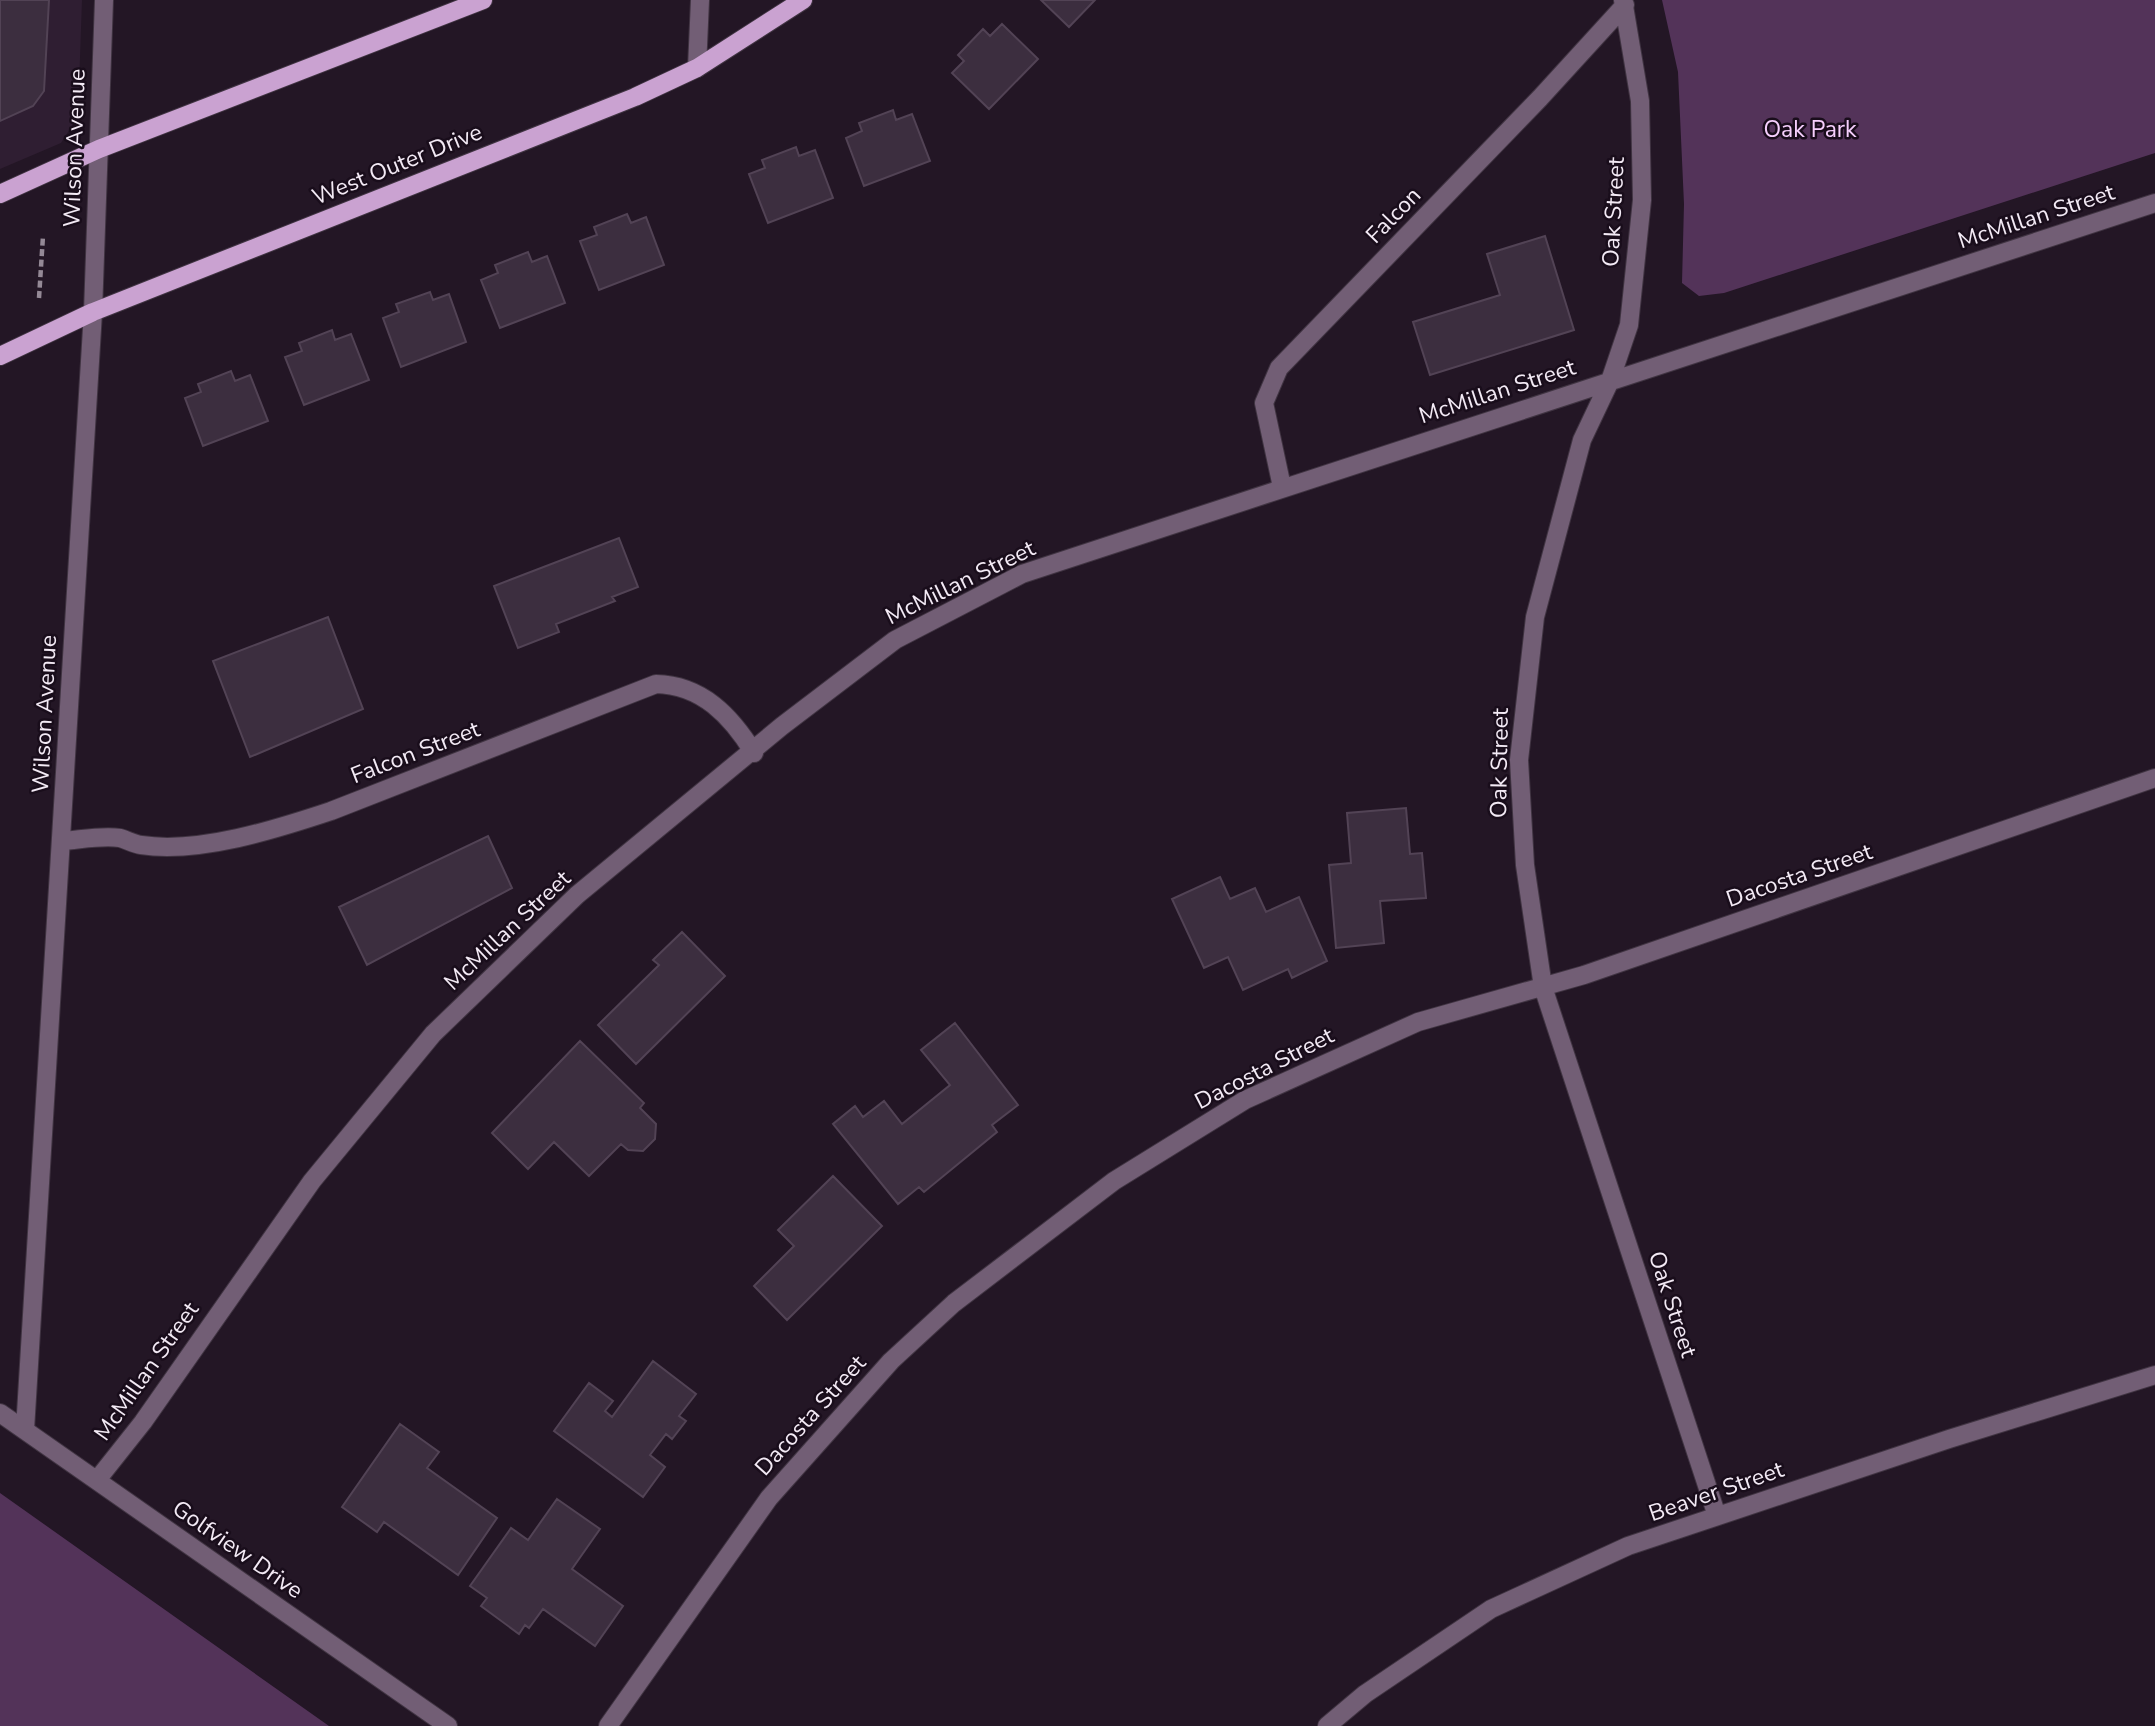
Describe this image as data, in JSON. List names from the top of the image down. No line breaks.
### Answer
{"streets":{"main road":["West Outer Drive"],"street":["Wilson Avenue","Oak Street","Falcon","McMillan Street","Falcon Street","Dacosta Street","Beaver Street","Golfview Drive"]},"crossings":[["Wilson Avenue","West Outer Drive"],["Wilson Avenue","Falcon Street"],["Wilson Avenue","Golfview Drive"],["Oak Street","Falcon"],["Oak Street","McMillan Street"],["Oak Street","Dacosta Street"],["Oak Street","Beaver Street"],["Falcon","McMillan Street"],["McMillan Street","Falcon Street"],["McMillan Street","Golfview Drive"]],"parks":["Oak Park"]}
